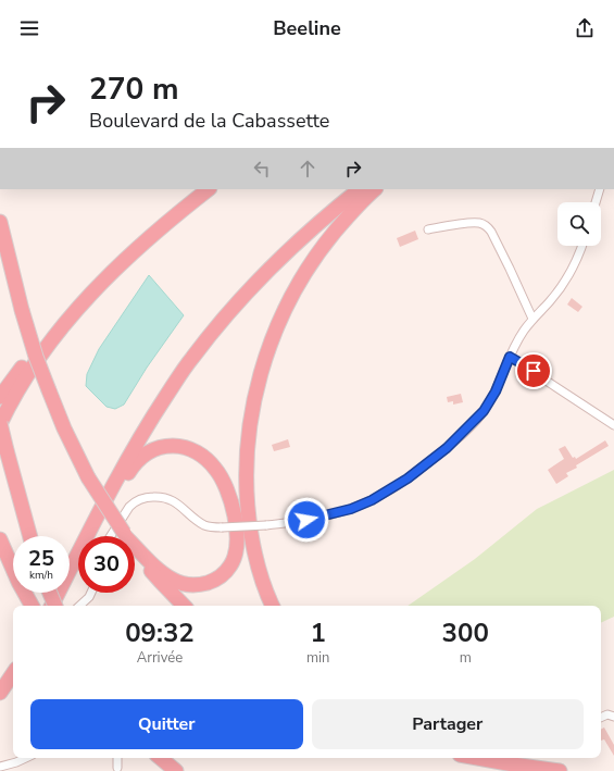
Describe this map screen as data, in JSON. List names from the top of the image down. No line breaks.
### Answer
{"page":{"header":"Beeline","turn":["270 m","Boulevard de la Cabassette"],"speed":"25 km/h","limit":"30","eta":["09:32","Arrivée","1","min","300","m"],"buttons":["Quitter","Partager"]}}
